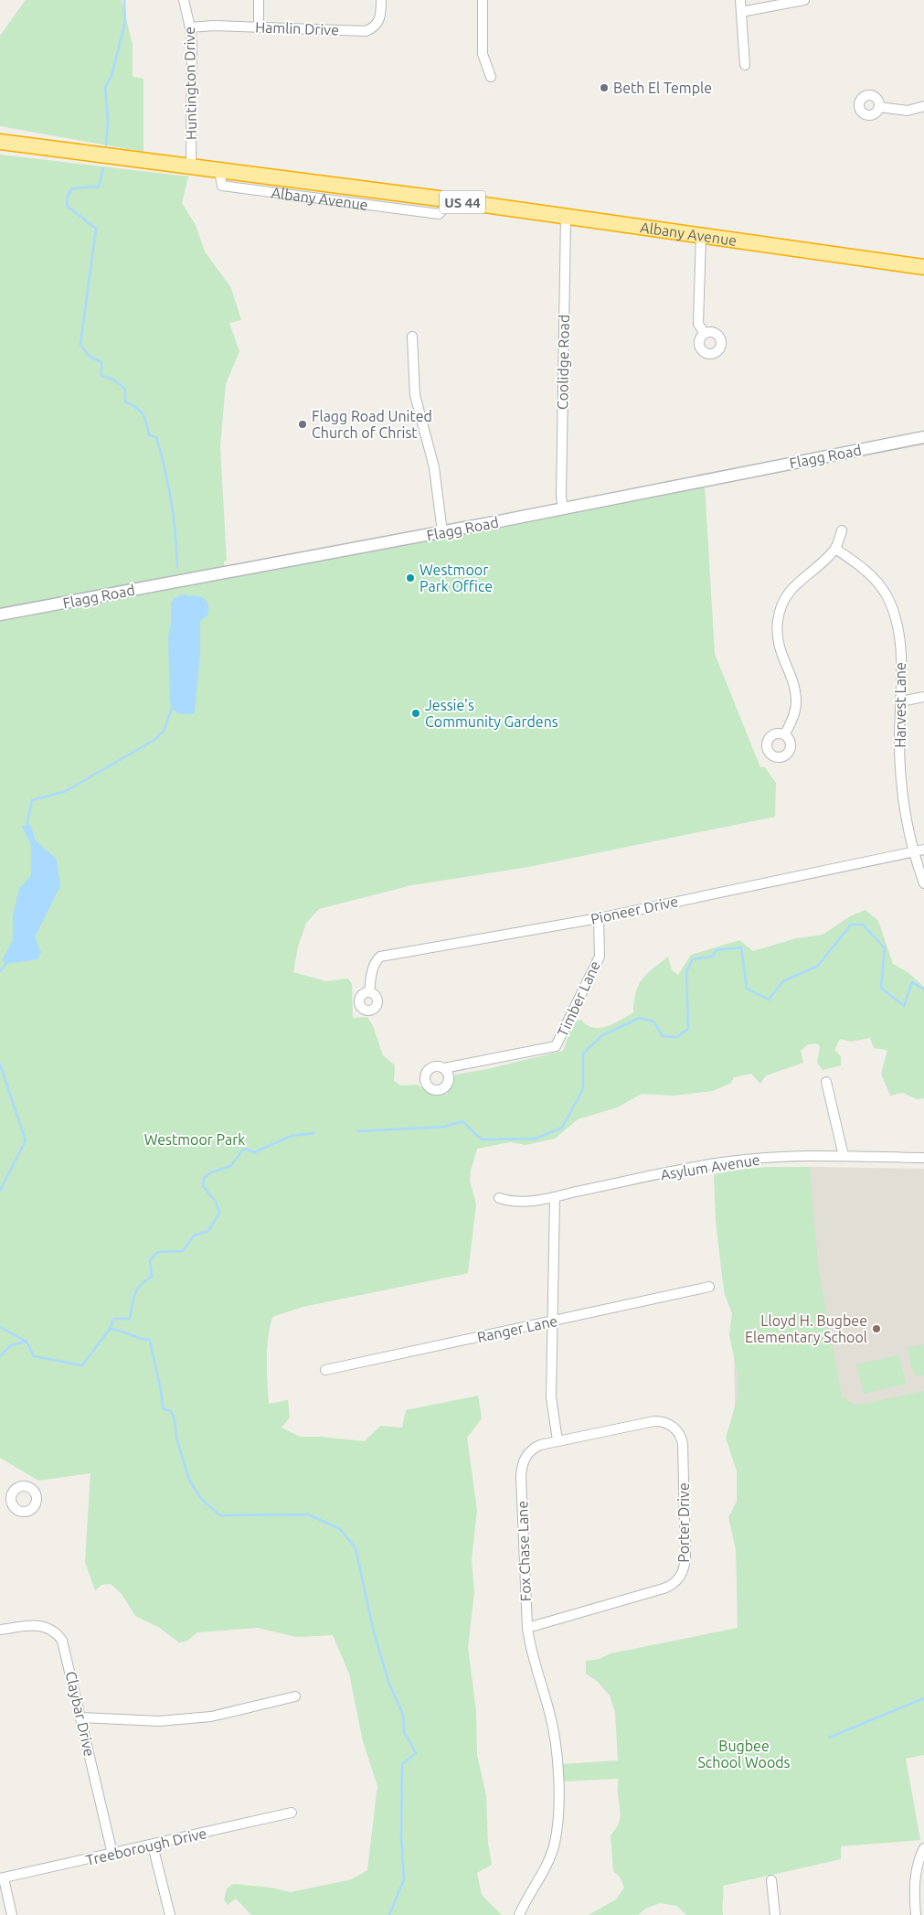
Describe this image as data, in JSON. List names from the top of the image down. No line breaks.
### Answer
{"streets":{"highway":["Albany Avenue","US 44"],"street":["Hamlin Drive","Huntington Drive","Coolidge Road","Flagg Road","Harvest Lane","Pioneer Drive","Timber Lane","Asylum Avenue","Ranger Lane","Porter Drive","Fox Chase Lane","Claybar Drive","Treeborough Drive"]},"crossings":[["Hamlin Drive","Huntington Drive"],["Huntington Drive","Albany Avenue"],["Albany Avenue","Coolidge Road"],["Coolidge Road","Flagg Road"],["Harvest Lane","Pioneer Drive"],["Pioneer Drive","Timber Lane"],["Porter Drive","Fox Chase Lane"],["Claybar Drive","Treeborough Drive"]],"parks":["Westmoor Park","Bugbee School Woods"],"places":["Beth El Temple","Flagg Road United Church of Christ","Westmoor Park Office","Jessie's Community Gardens","Lloyd H. Bugbee Elementary School"]}
